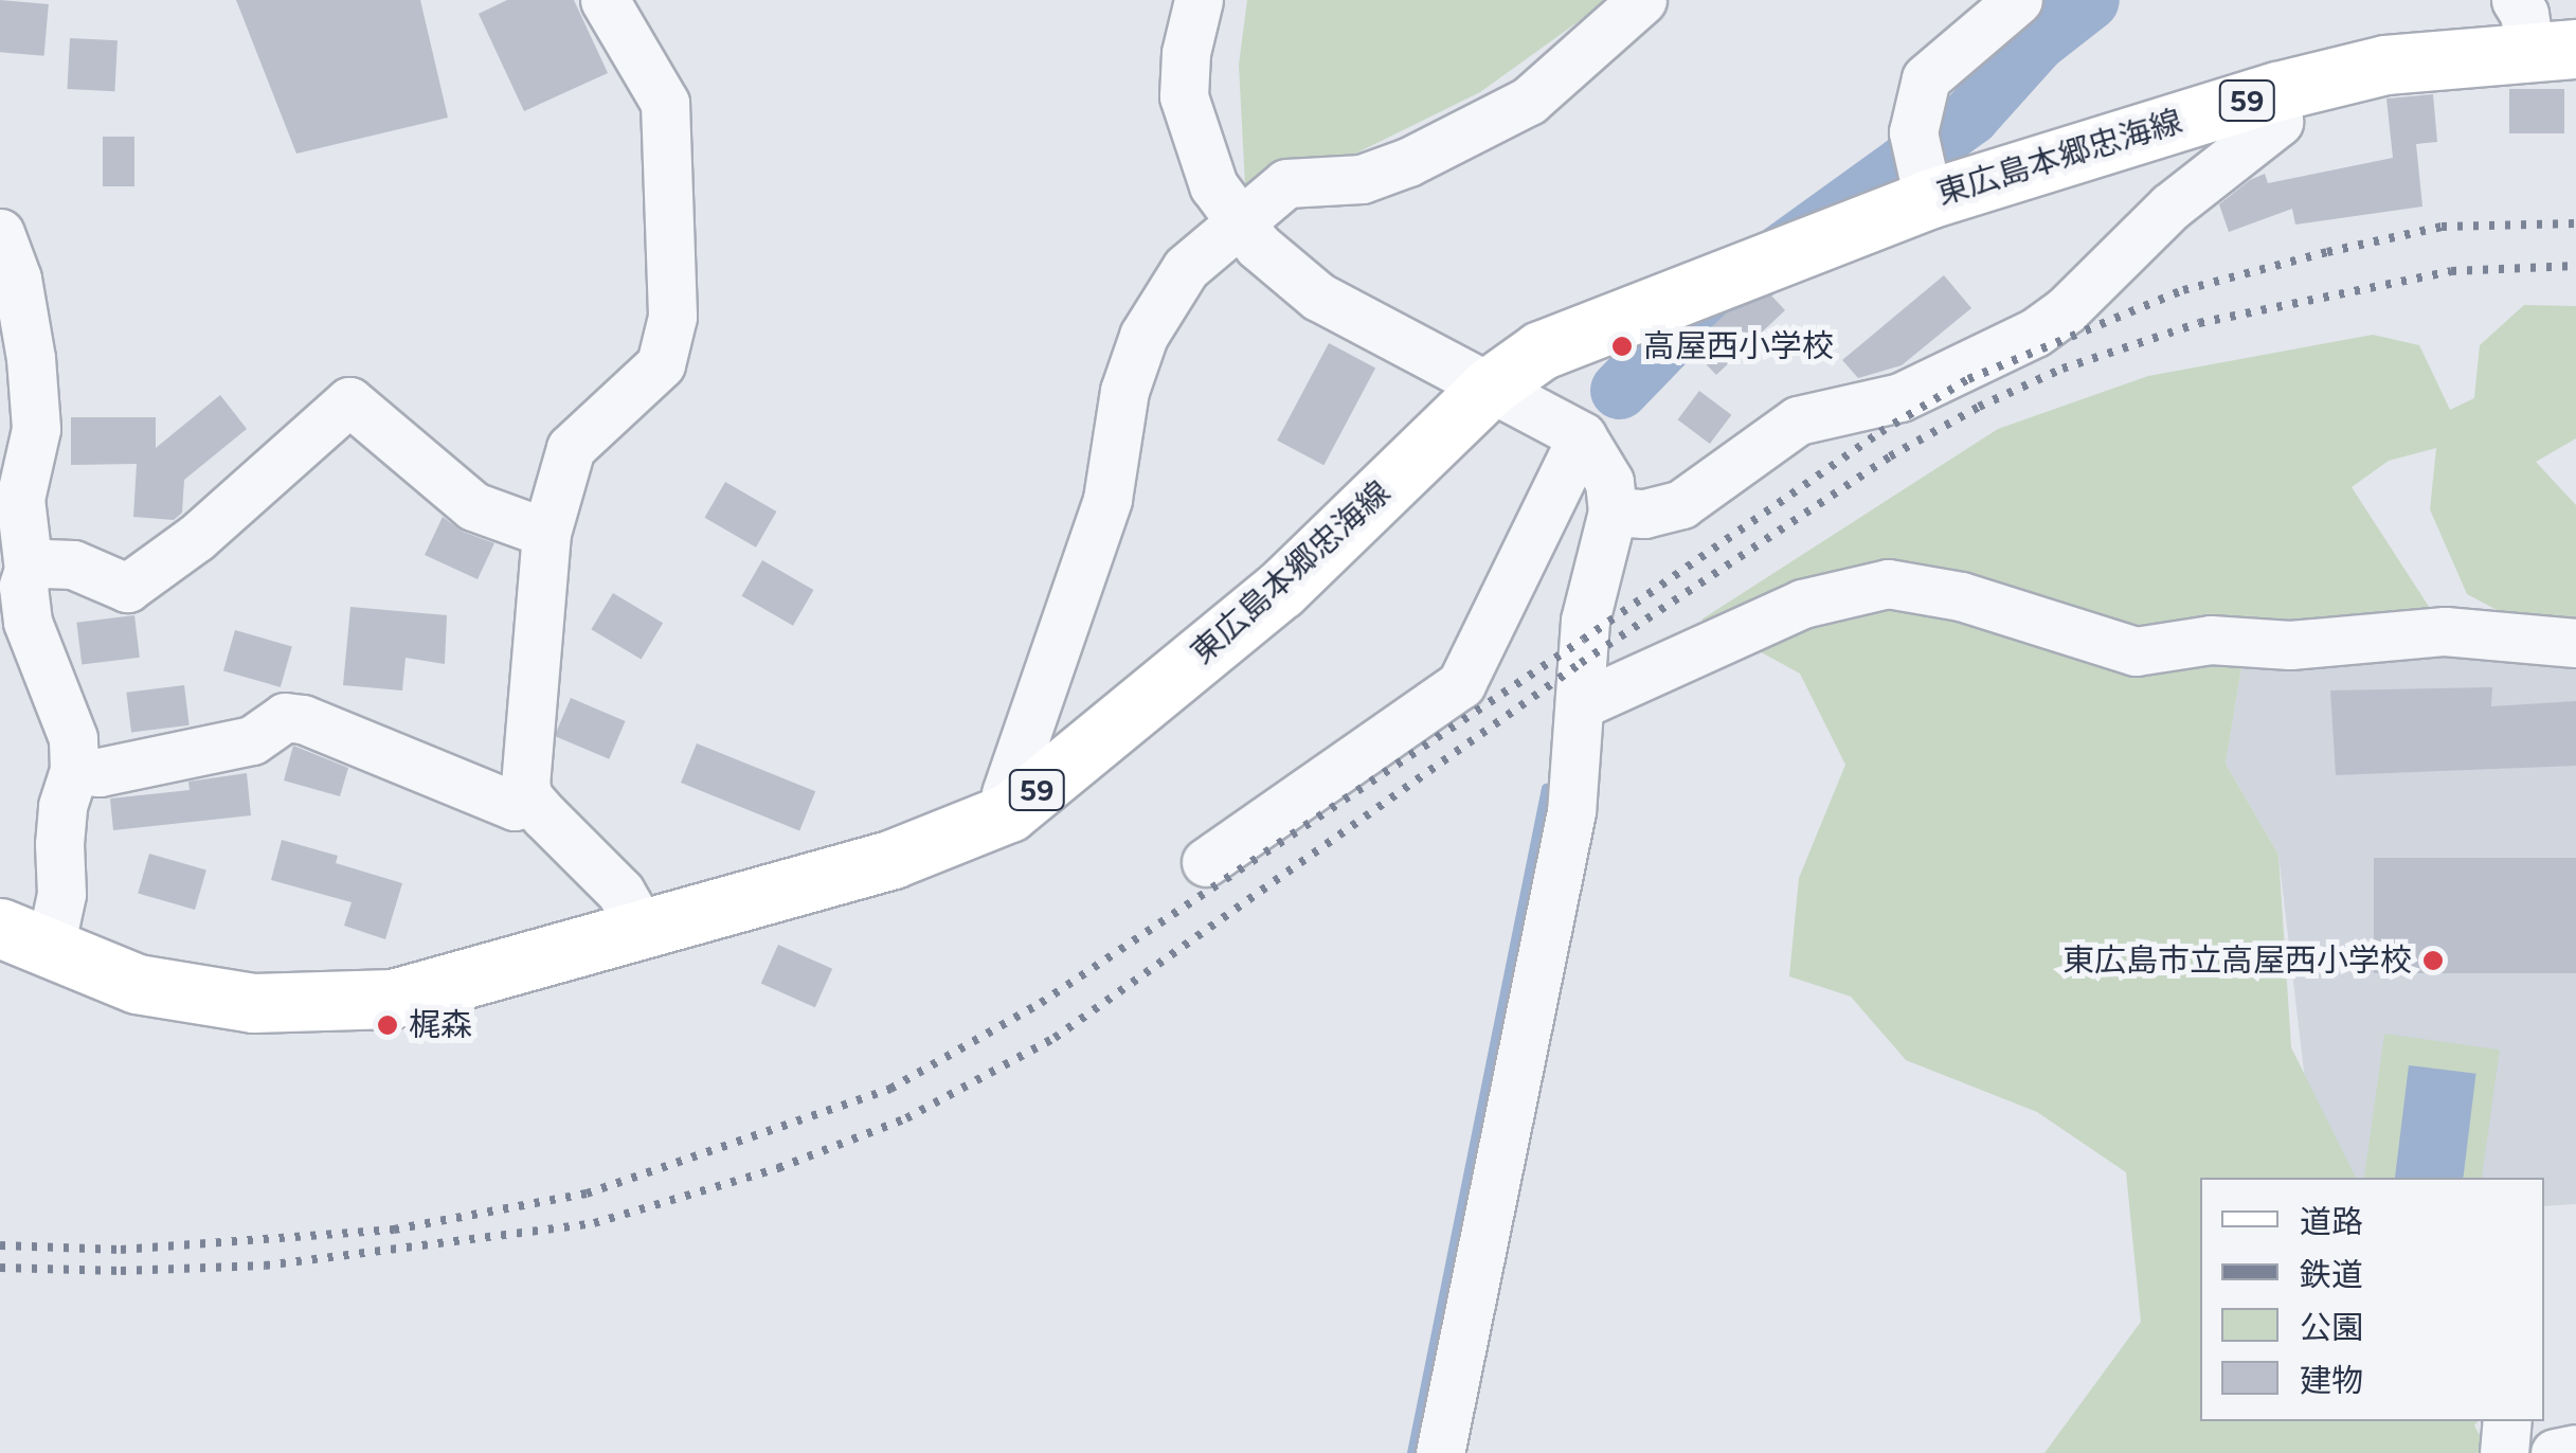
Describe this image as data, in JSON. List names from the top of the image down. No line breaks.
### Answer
{"streets":{"main road":["59","東広島本郷忠海線"]},"places":["高屋西小学校","東広島市立高屋西小学校","梶森"],"legend":["道路","鉄道","公園","建物"]}
